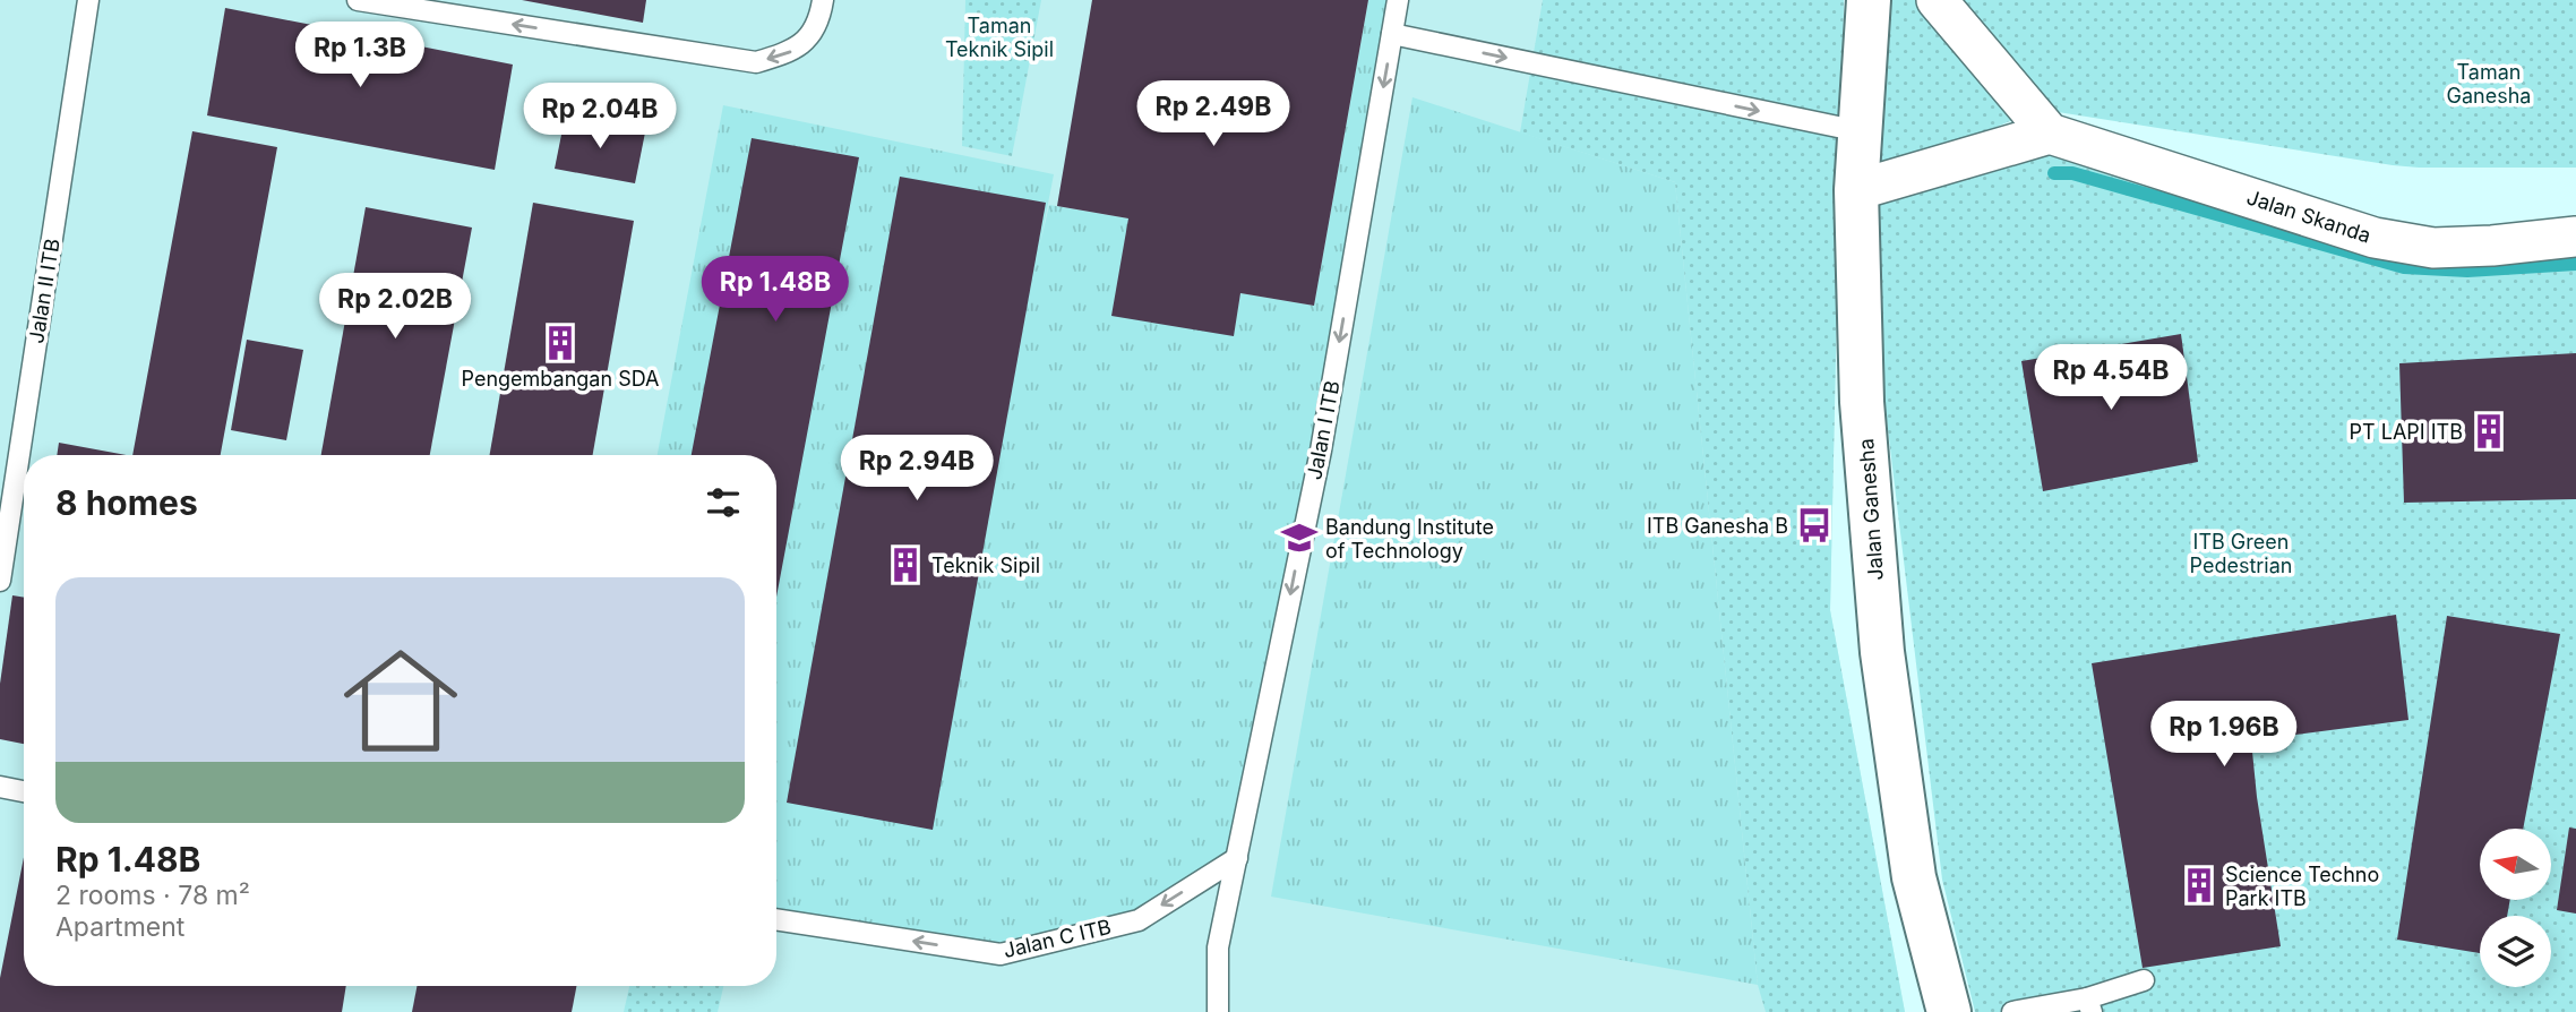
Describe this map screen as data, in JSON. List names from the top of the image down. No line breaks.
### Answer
{"streets":{"street":["Jalan Skanda","Jalan Ganesha"],"lane":["Jalan II ITB","Jalan I ITB","Jalan C ITB"]},"crossings":[["Jalan I ITB","Jalan C ITB"]],"one_way":["Jalan I ITB","Jalan C ITB"],"parks":["Taman Teknik Sipil","Taman Ganesha","ITB Green Pedestrian"],"places":{"building":["Pengembangan SDA","PT LAPI ITB","Teknik Sipil","Science Techno Park ITB"],"bus stop":["ITB Ganesha B"],"school or university":["Bandung Institute of Technology"]},"north":"left","page":{"price":["Rp 1.3B","Rp 2.49B","Rp 2.04B","Rp 1.48B","Rp 2.02B","Rp 4.54B","Rp 2.94B","Rp 1.96B"],"heading":"8 homes","list":[{"name":"Rp 1.48B","note":"2 rooms · 78 m² · Apartment"}]}}
